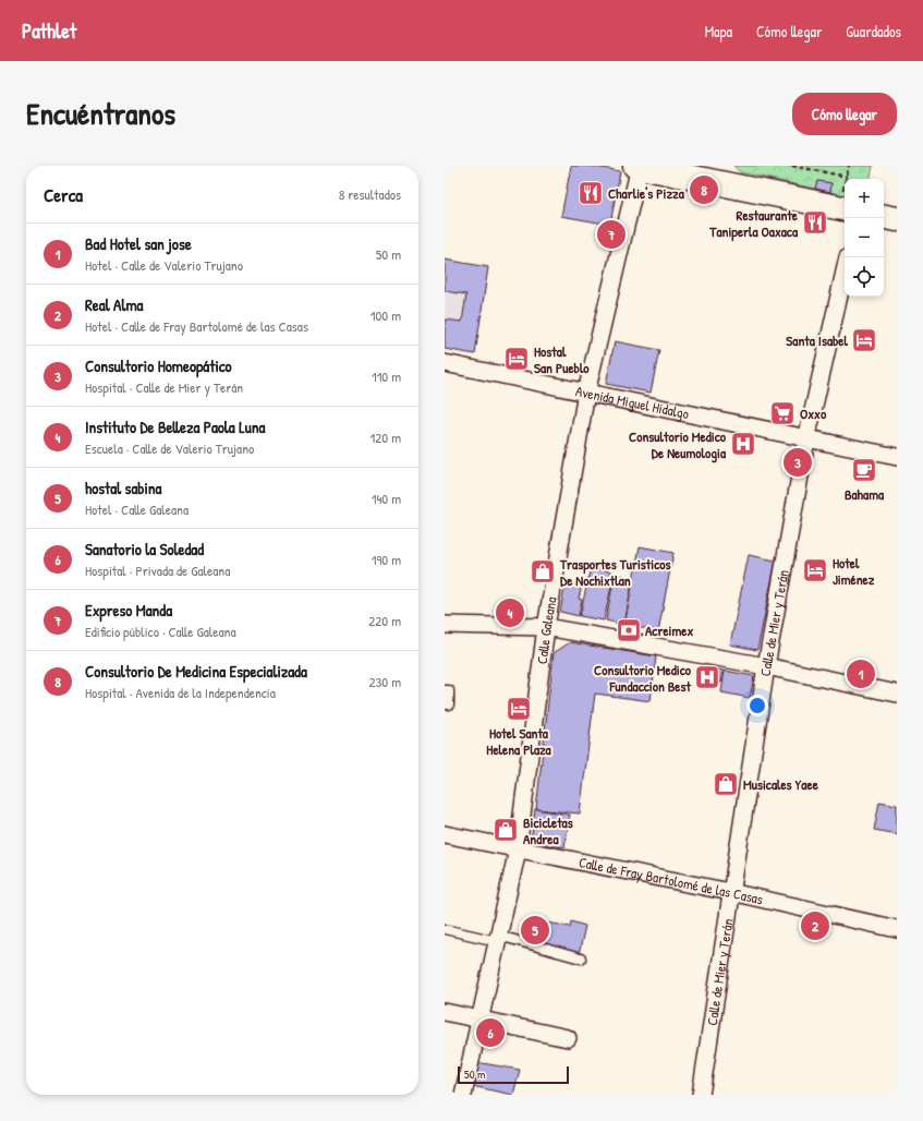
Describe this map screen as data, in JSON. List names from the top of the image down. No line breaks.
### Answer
{"streets":{"street":["Avenida Miguel Hidalgo","Calle de Mier y Terán","Calle Galeana","Calle de Fray Bartolomé de las Casas"]},"crossings":[["Avenida Miguel Hidalgo","Calle de Mier y Terán"],["Avenida Miguel Hidalgo","Calle Galeana"],["Calle de Mier y Terán","Calle de Fray Bartolomé de las Casas"],["Calle Galeana","Calle de Fray Bartolomé de las Casas"]],"places":{"restaurant":["Charlie's Pizza","Restaurante Taniperla Oaxaca"],"hotel":["Santa Isabel","Hostal San Pueblo","Hotel Jiménez","Hotel Santa Helena Plaza"],"supermarket":["Oxxo"],"hospital":["Consultorio Medico De Neumologia","Consultorio Medico Fundaccion Best"],"cafe":["Bahama"],"shop":["Trasportes Turisticos De Nochixtlan","Musicales Yaee","Bicicletas Andrea"],"bank":["Acreimex"]},"scale_bar":"50 m","page":{"header":"Pathlet","nav":["Mapa","Cómo llegar","Guardados"],"title":"Encuéntranos","buttons":"Cómo llegar","heading":["Cerca","8 resultados"],"pins":["8","7","3","4","1","2","5","6"],"map_buttons":["+","−"],"list":[{"mark":"1","name":"Bad Hotel san jose","note":"Hotel · Calle de Valerio Trujano","value":"50 m"},{"mark":"2","name":"Real Alma","note":"Hotel · Calle de Fray Bartolomé de las Casas","value":"100 m"},{"mark":"3","name":"Consultorio Homeopático","note":"Hospital · Calle de Mier y Terán","value":"110 m"},{"mark":"4","name":"Instituto De Belleza Paola Luna","note":"Escuela · Calle de Valerio Trujano","value":"120 m"},{"mark":"5","name":"hostal sabina","note":"Hotel · Calle Galeana","value":"140 m"},{"mark":"6","name":"Sanatorio la Soledad","note":"Hospital · Privada de Galeana","value":"190 m"},{"mark":"7","name":"Expreso Manda","note":"Edificio público · Calle Galeana","value":"220 m"},{"mark":"8","name":"Consultorio De Medicina Especializada","note":"Hospital · Avenida de la Independencia","value":"230 m"}],"scale":"50 m"}}
